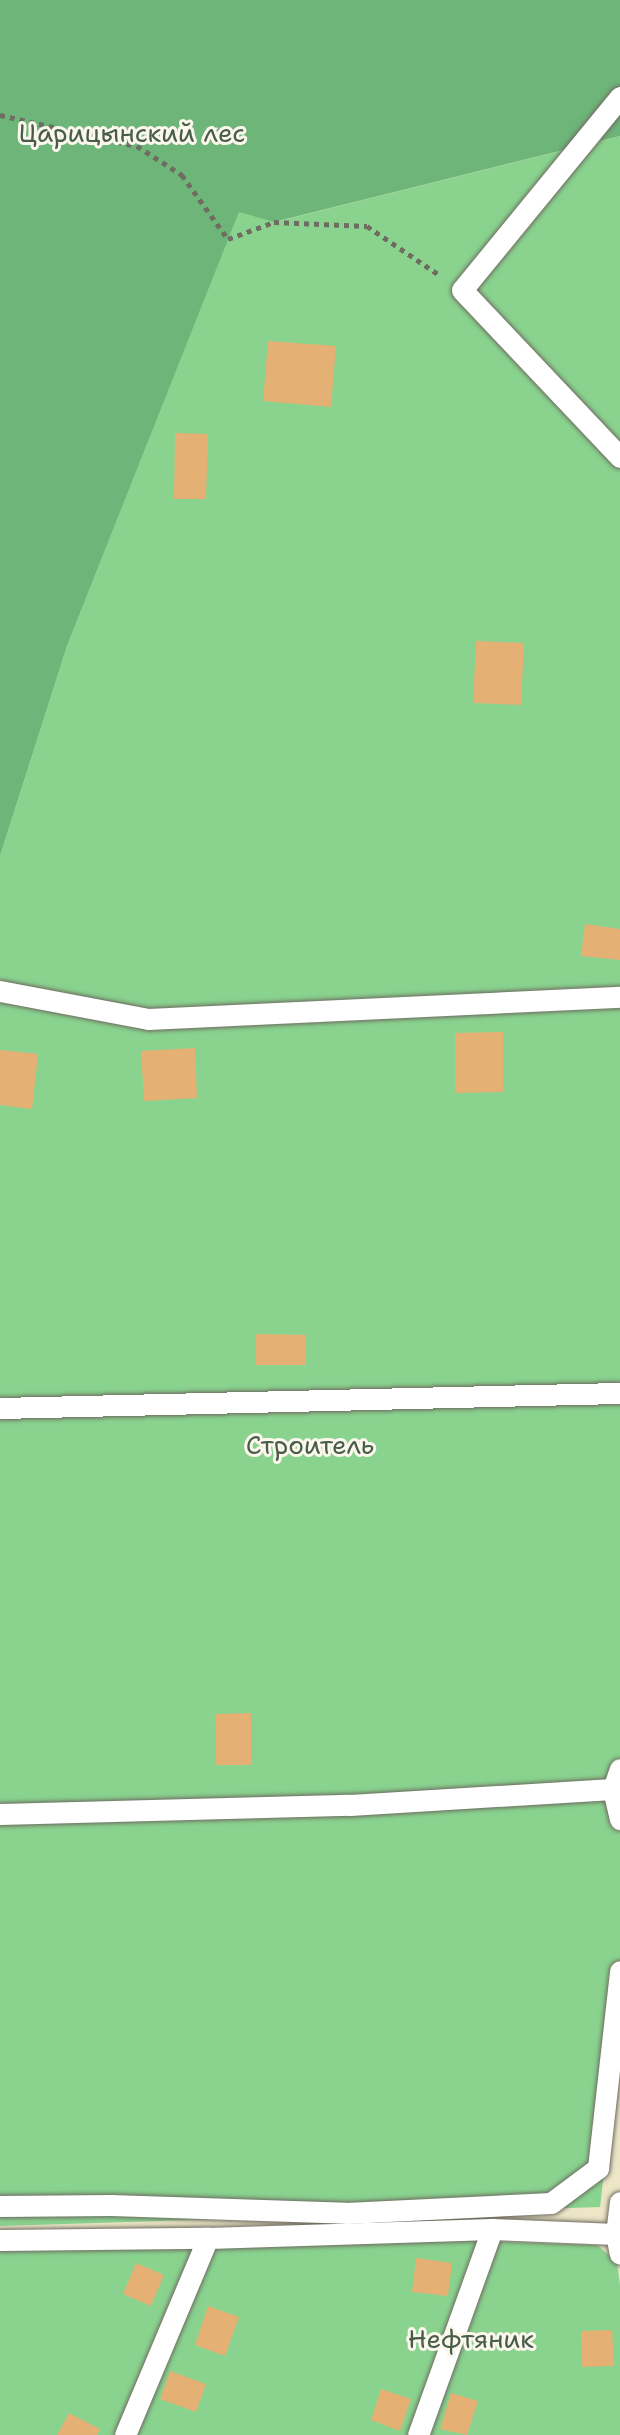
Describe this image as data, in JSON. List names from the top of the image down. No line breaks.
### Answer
{"parks":["Царицынский лес","Строитель","Нефтяник"]}
